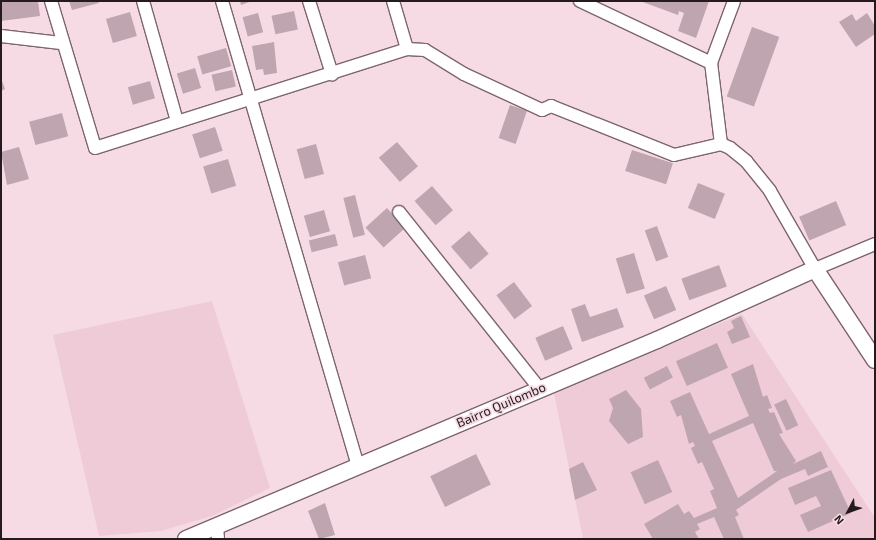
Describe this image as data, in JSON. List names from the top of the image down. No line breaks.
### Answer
{"streets":{"street":["Bairro Quilombo"]},"north":"bottom left"}
